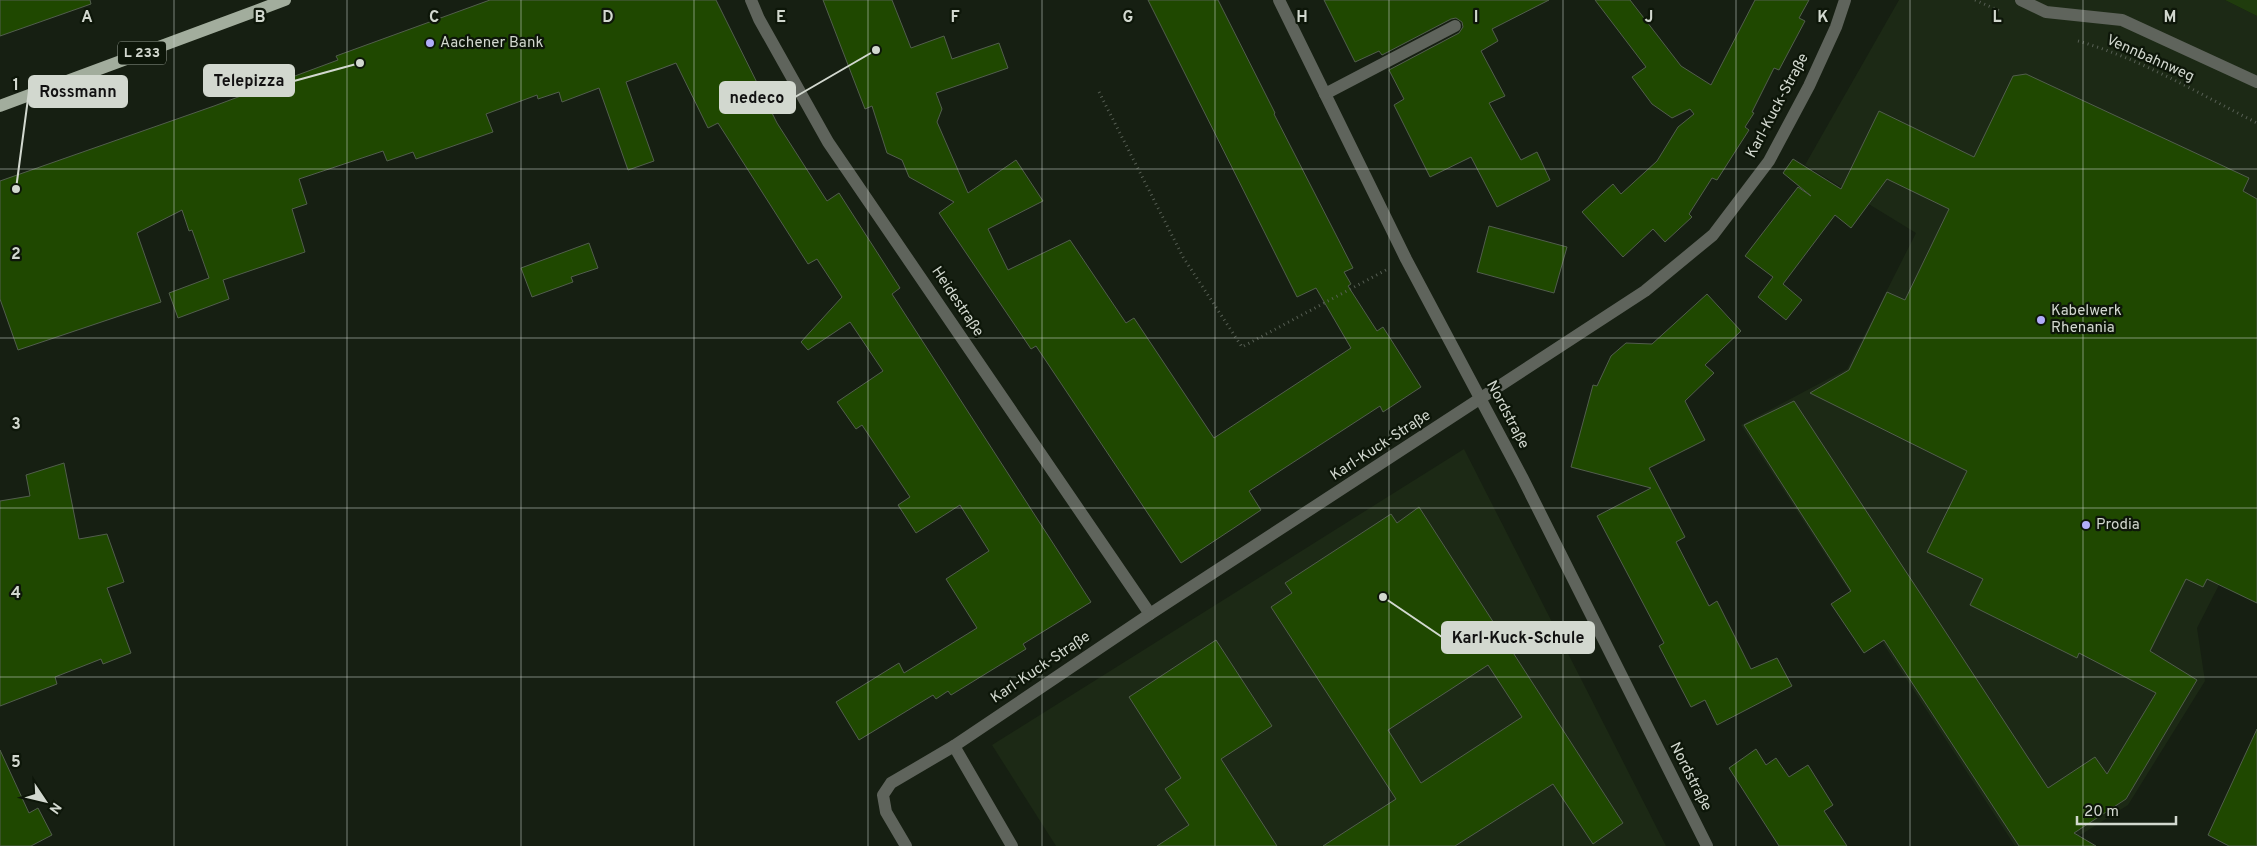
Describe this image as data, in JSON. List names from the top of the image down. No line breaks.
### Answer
{"streets":{"main road":["L 233"],"street":["Karl-Kuck-Straße","Heidestraße","Nordstraße"],"path":["Vennbahnweg"]},"crossings":[["Karl-Kuck-Straße","Heidestraße"],["Karl-Kuck-Straße","Nordstraße"]],"places":["Aachener Bank","nedeco","Telepizza","Rossmann","Kabelwerk Rhenania","Prodia","Karl-Kuck-Schule"],"scale_bar":"20 m","north":"bottom right","grid":{"columns":["A","B","C","D","E","F","G","H","I","J","K","L","M"],"rows":["1","2","3","4","5"]}}
